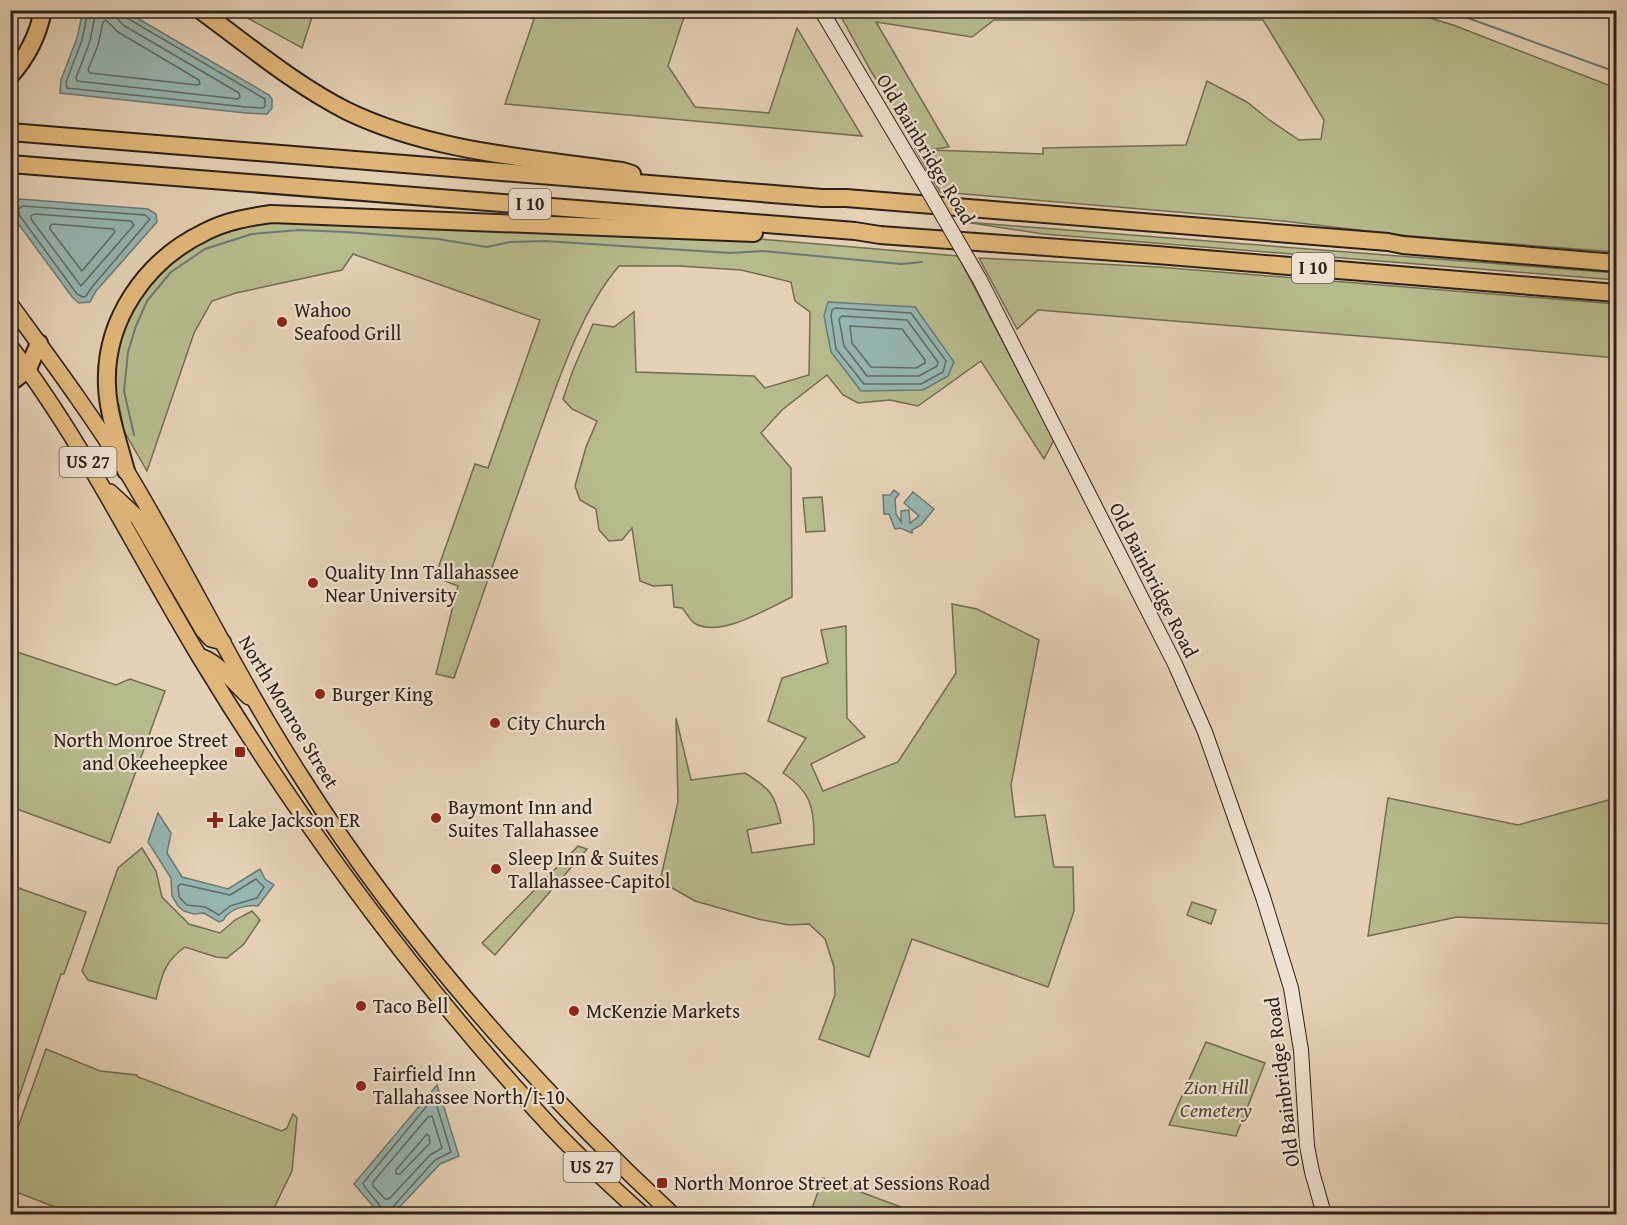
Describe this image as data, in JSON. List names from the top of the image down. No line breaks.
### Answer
{"streets":{"highway":["I 10","US 27","North Monroe Street"],"main road":["Old Bainbridge Road"]},"parks":["Zion Hill Cemetery"],"places":{"other":["Wahoo Seafood Grill","Quality Inn Tallahassee Near University","Burger King","City Church","Baymont Inn and Suites Tallahassee","Sleep Inn & Suites Tallahassee-Capitol","Taco Bell","McKenzie Markets","Fairfield Inn Tallahassee North/I-10"],"transit":["North Monroe Street and Okeeheepkee","North Monroe Street at Sessions Road"],"health":["Lake Jackson ER"]}}
